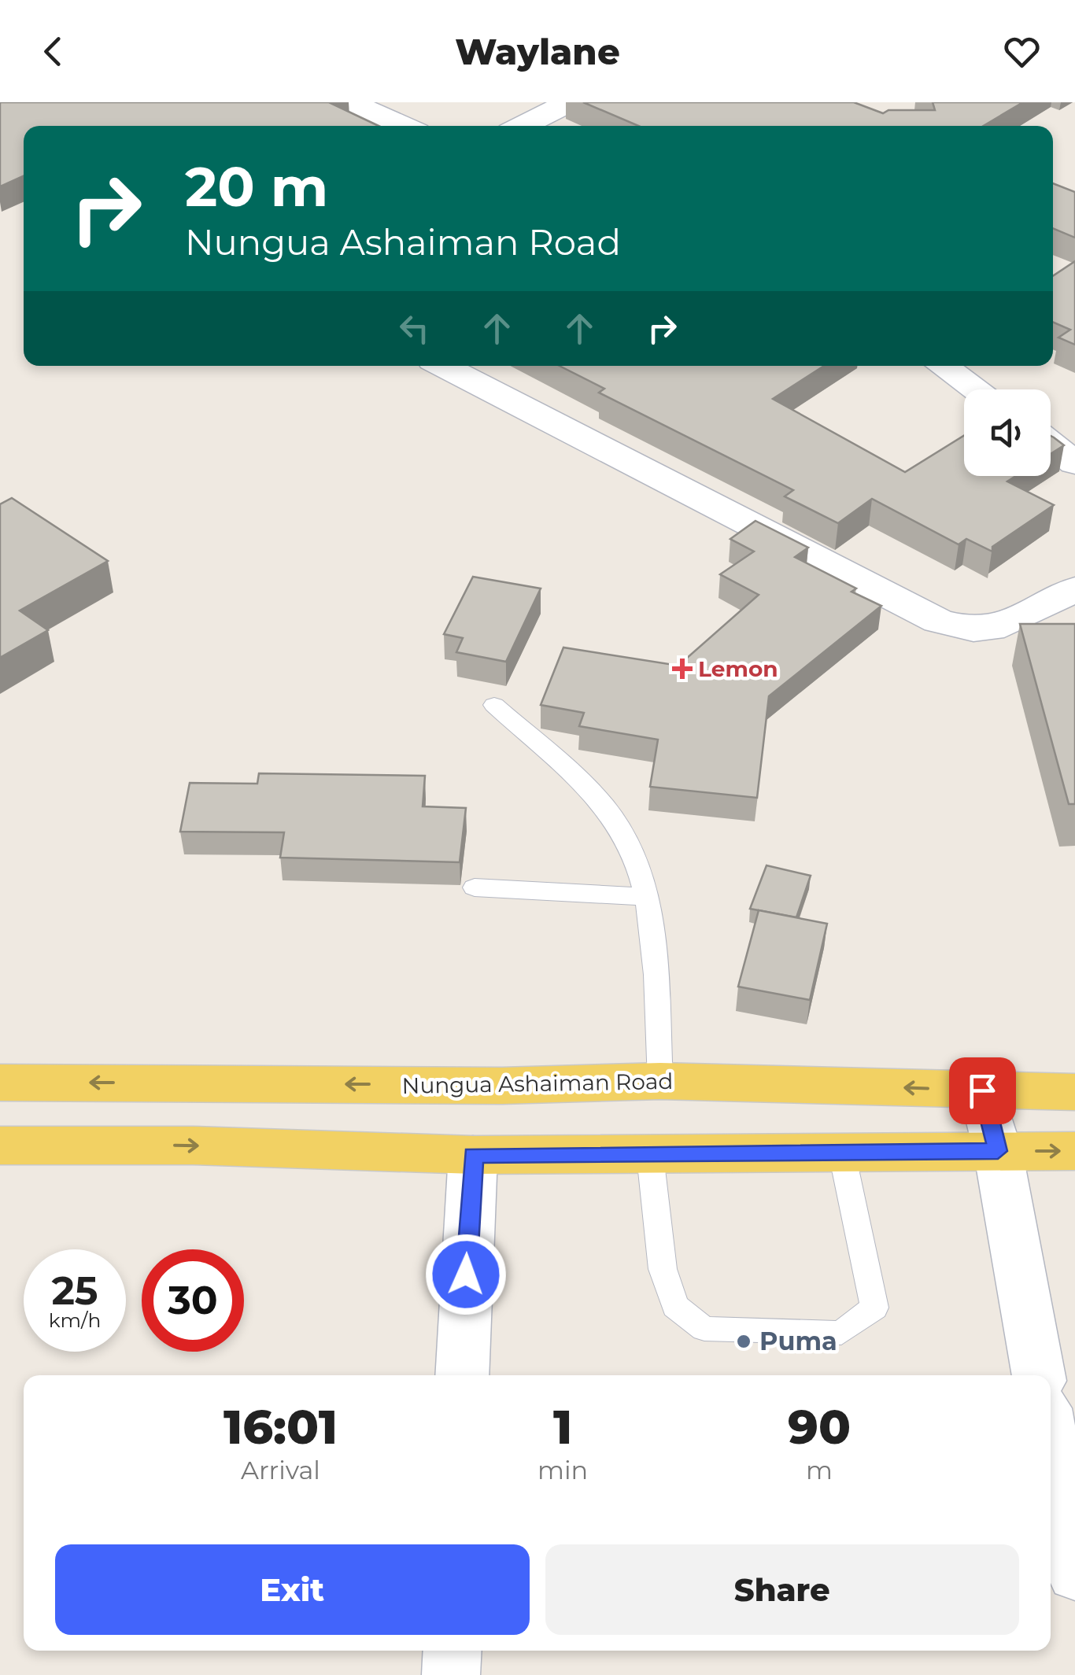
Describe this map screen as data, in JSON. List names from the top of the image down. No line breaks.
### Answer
{"streets":{"main road":["Nungua Ashaiman Road"]},"places":{"health":["Lemon"],"other":["Puma"]},"page":{"header":"Waylane","turn":["20 m","Nungua Ashaiman Road"],"speed":"25 km/h","limit":"30","eta":["16:01","Arrival","1","min","90","m"],"buttons":["Exit","Share"]}}
